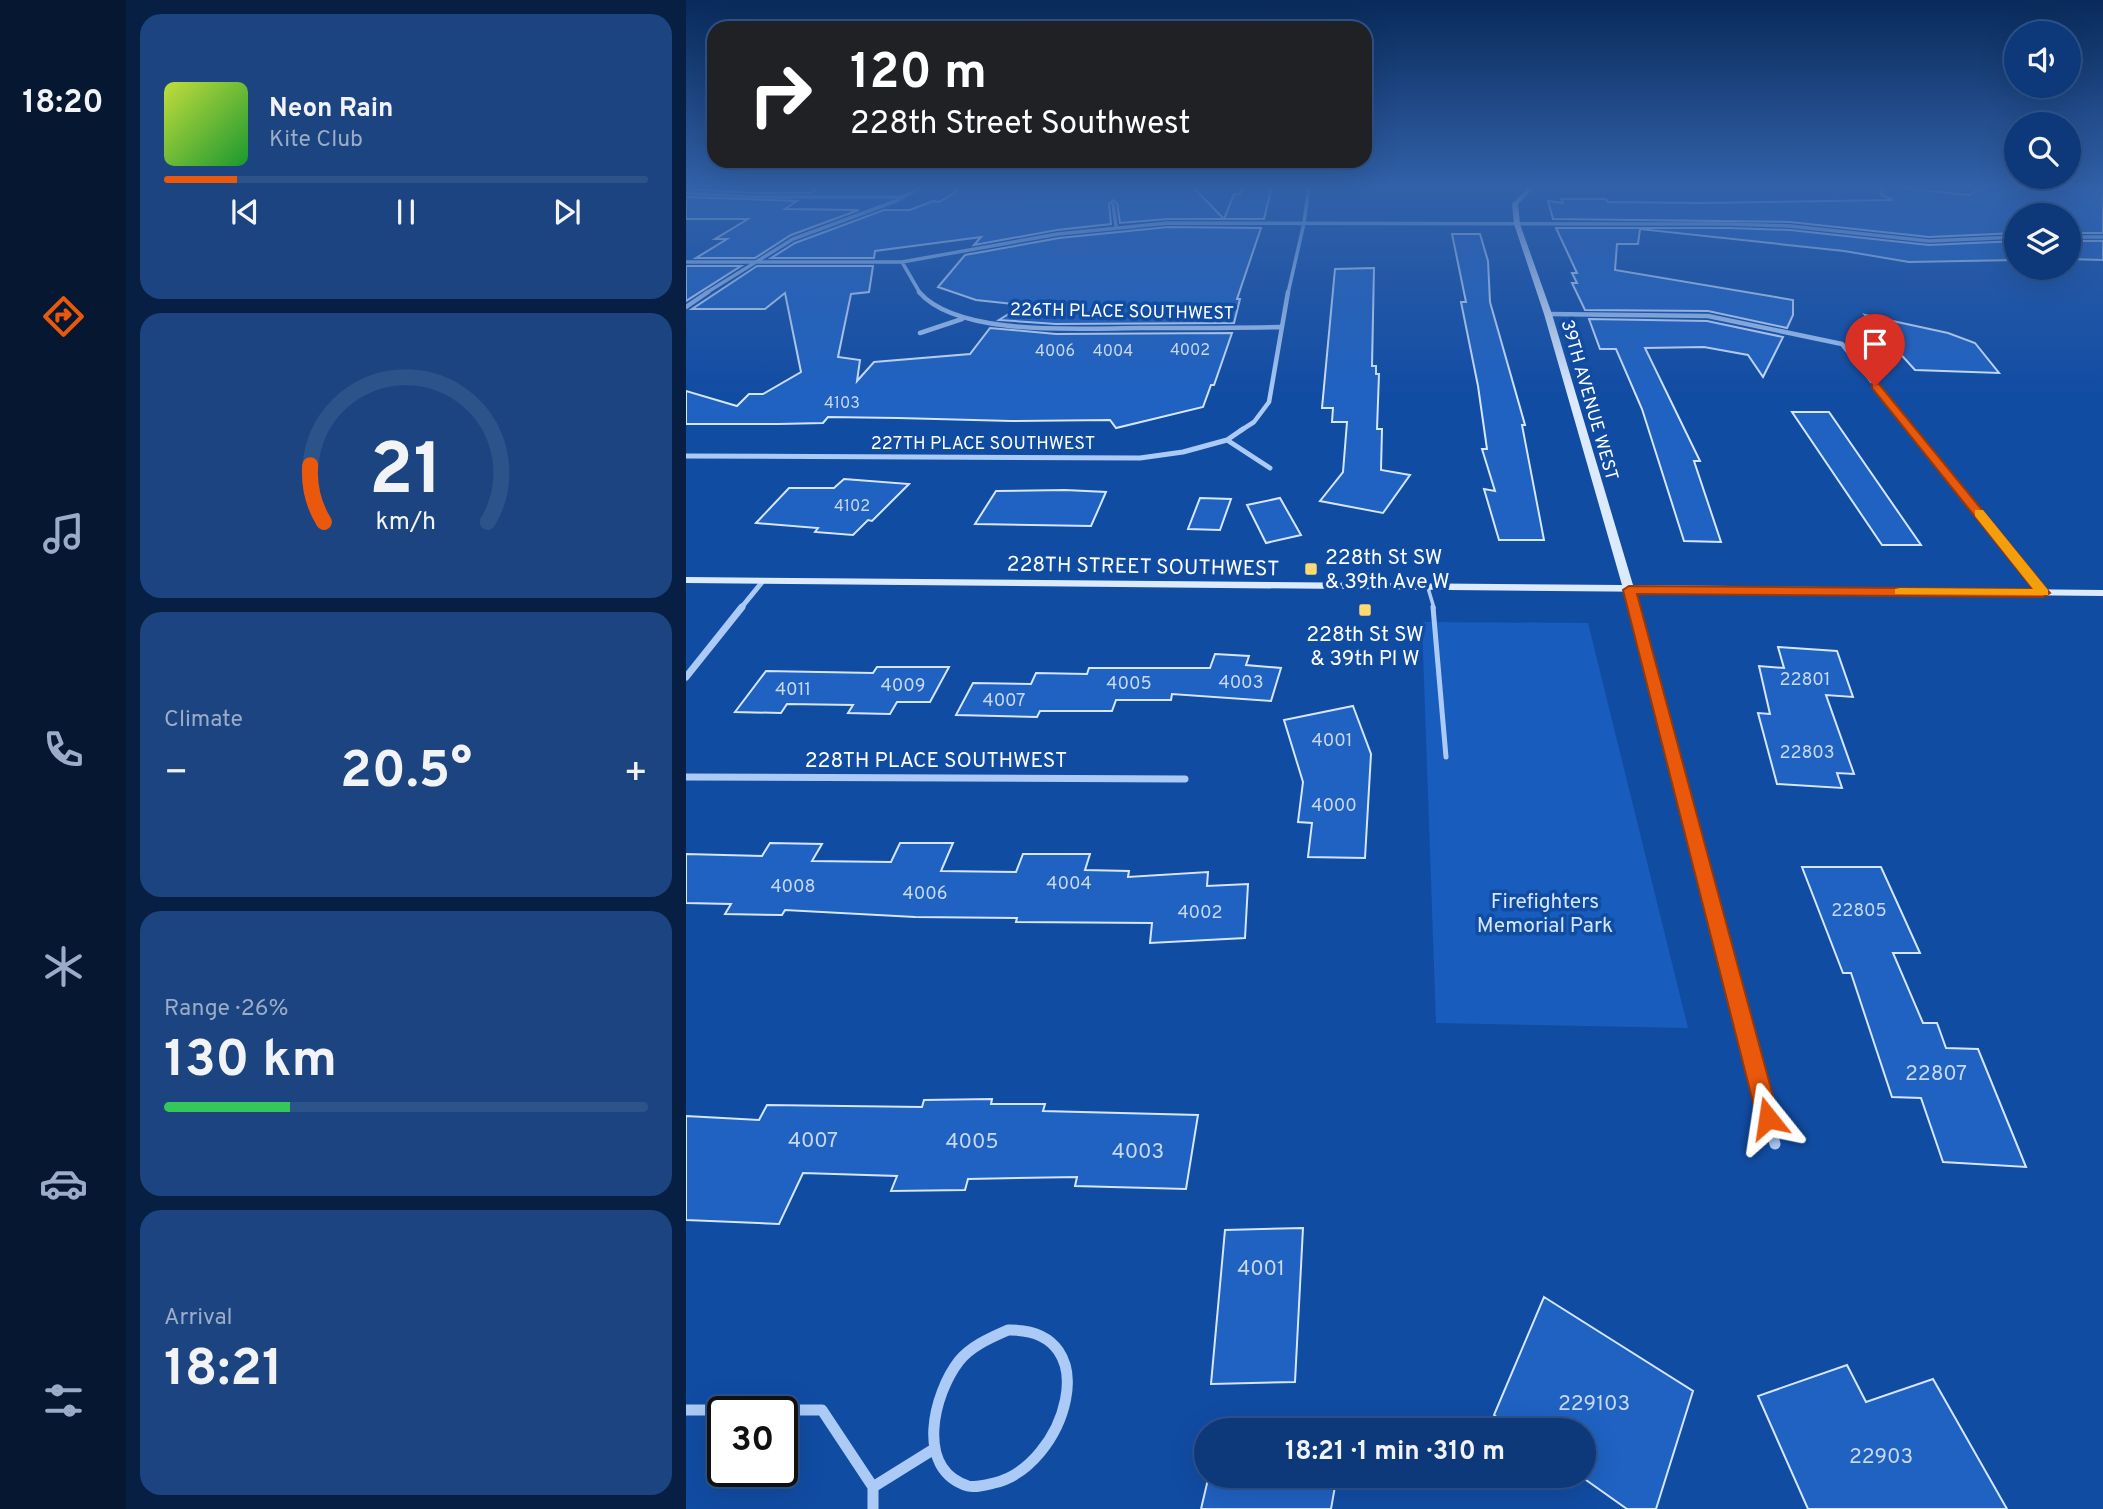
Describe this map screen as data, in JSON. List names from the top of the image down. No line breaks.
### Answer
{"streets":{"street":["226TH PLACE SOUTHWEST","39TH AVENUE WEST","227TH PLACE SOUTHWEST","228TH STREET SOUTHWEST","228TH PLACE SOUTHWEST"]},"crossings":[["226TH PLACE SOUTHWEST","227TH PLACE SOUTHWEST"],["39TH AVENUE WEST","228TH STREET SOUTHWEST"]],"parks":["Firefighters Memorial Park"],"places":{"transit":["228th St SW & 39th Ave W","228th St SW & 39th Pl W"]},"house_numbers":["4002","4006","4004","4103","4102","22801","4003","4005","4009","4011","4007","4001","22803","4000","4004","4008","4006","22805","4002","22807","4007","4005","4003","4001","229103","22903"],"page":{"tabs":"18:20","turn":["120 m","228th Street Southwest"],"song":["Neon Rain","Kite Club"],"tile":["Climate",["Range · 26%","130 km"],["Arrival","18:21"]],"heat":["−","20.5°","+"],"limit":"30","trip":"18:21 · 1 min · 310 m","gauge":["21","km/h"]}}
